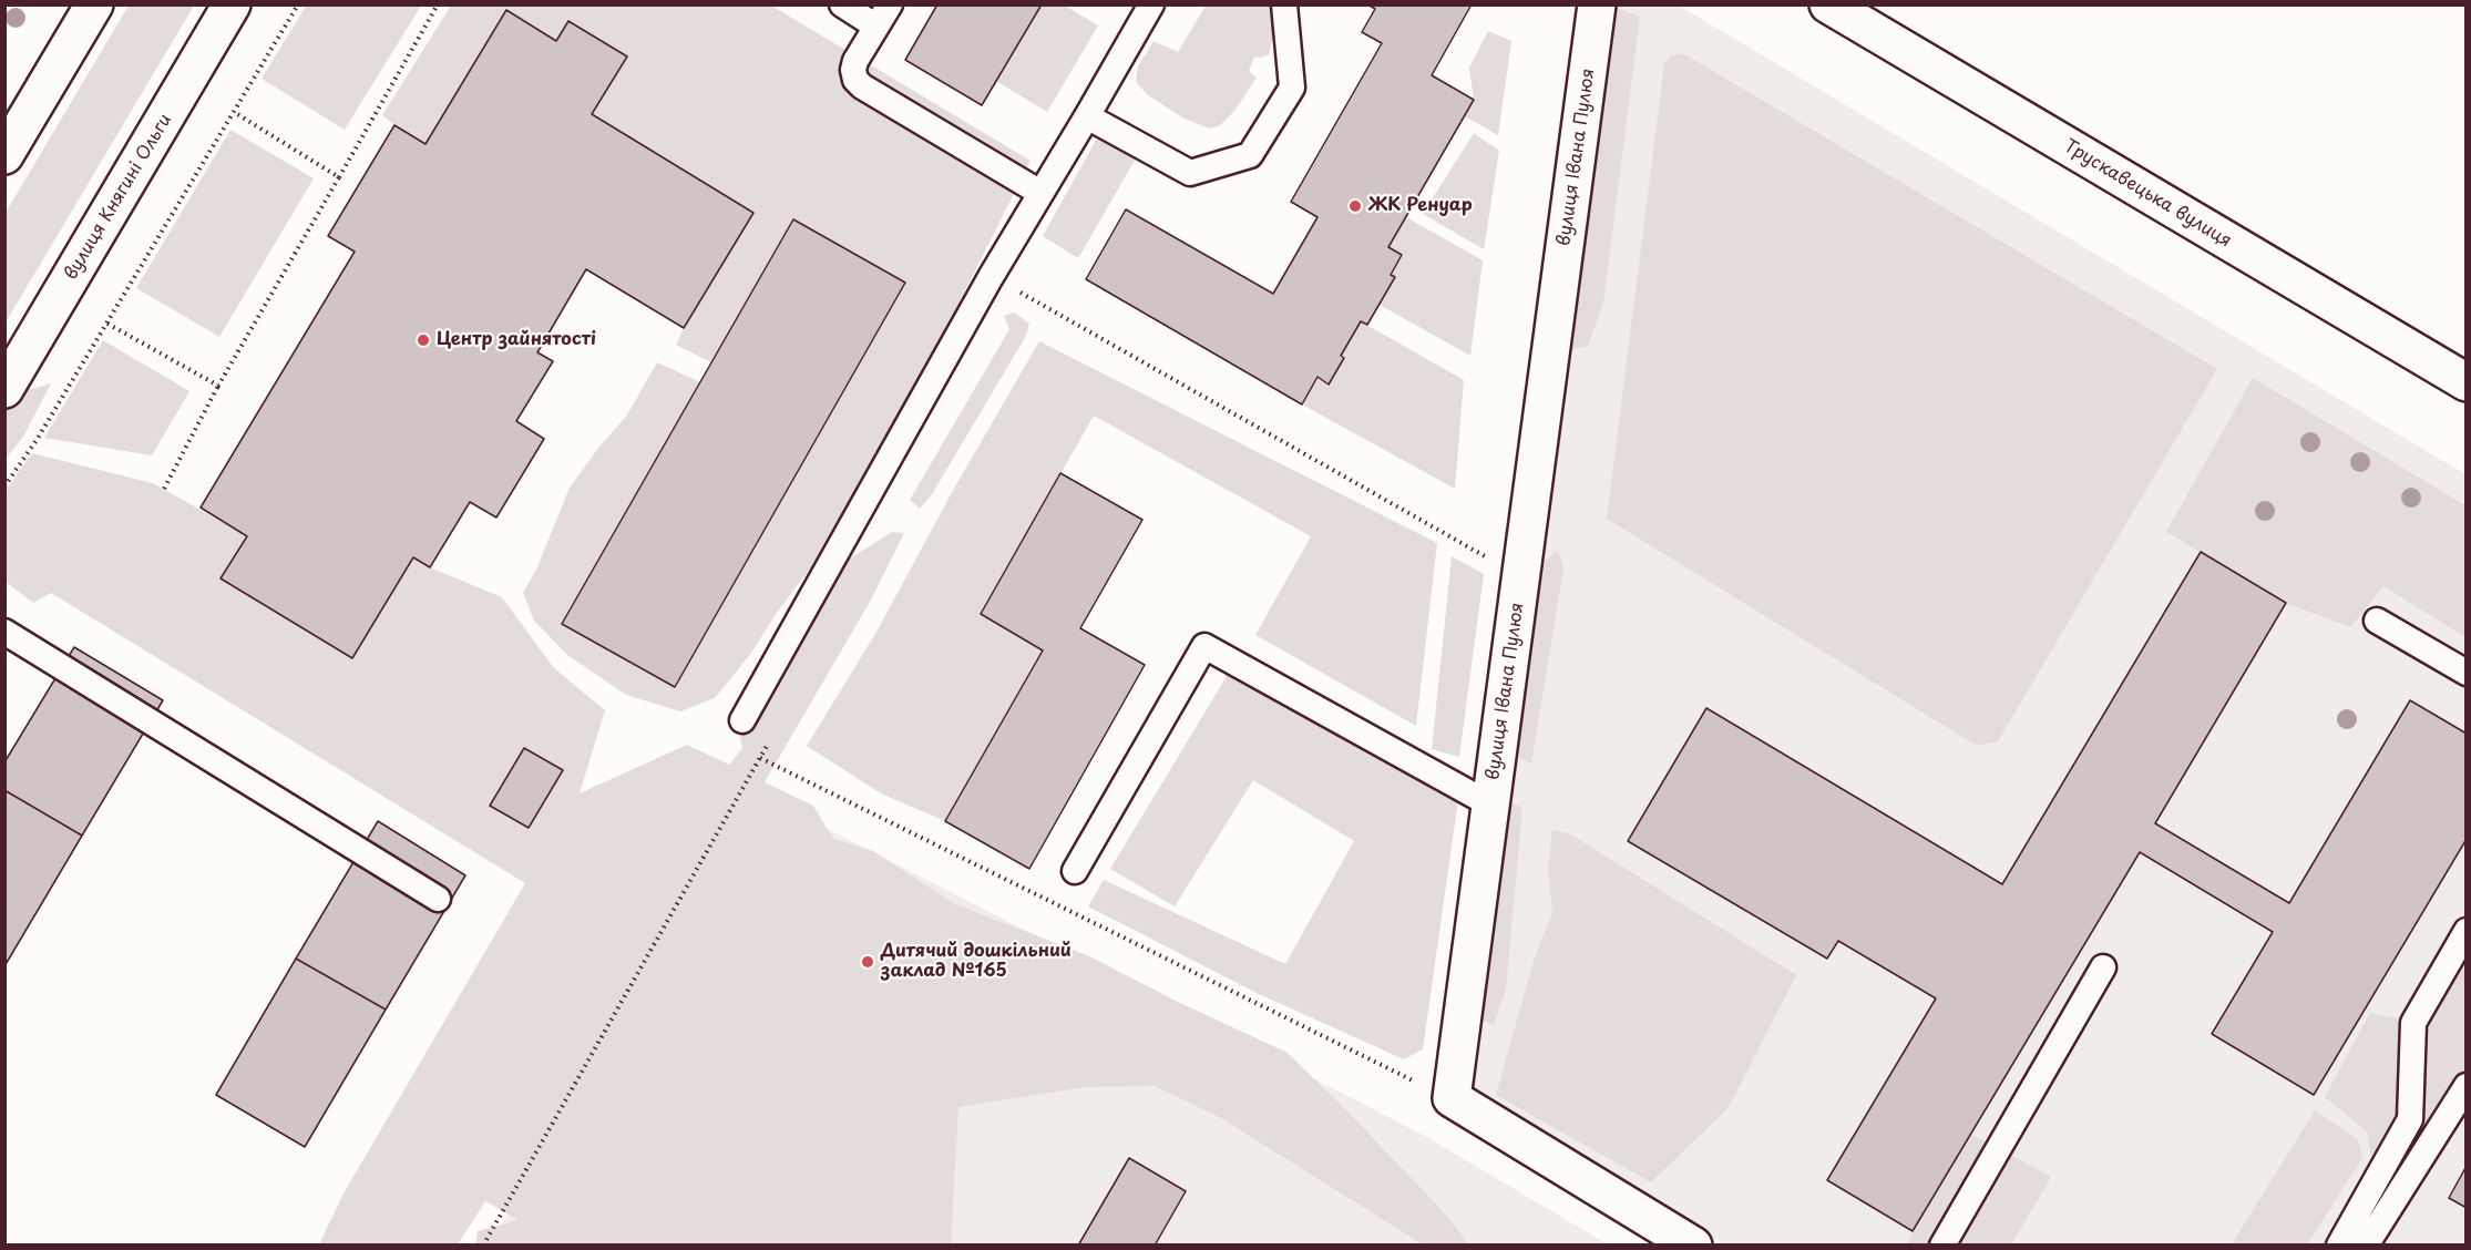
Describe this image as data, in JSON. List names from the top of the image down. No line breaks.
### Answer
{"streets":{"street":["вулиця Івана Пулюя","Трускавецька вулиця","вулиця Княгині Ольги"]},"places":["ЖК Ренуар","Центр зайнятості","Дитячий дошкільний заклад №165"]}
